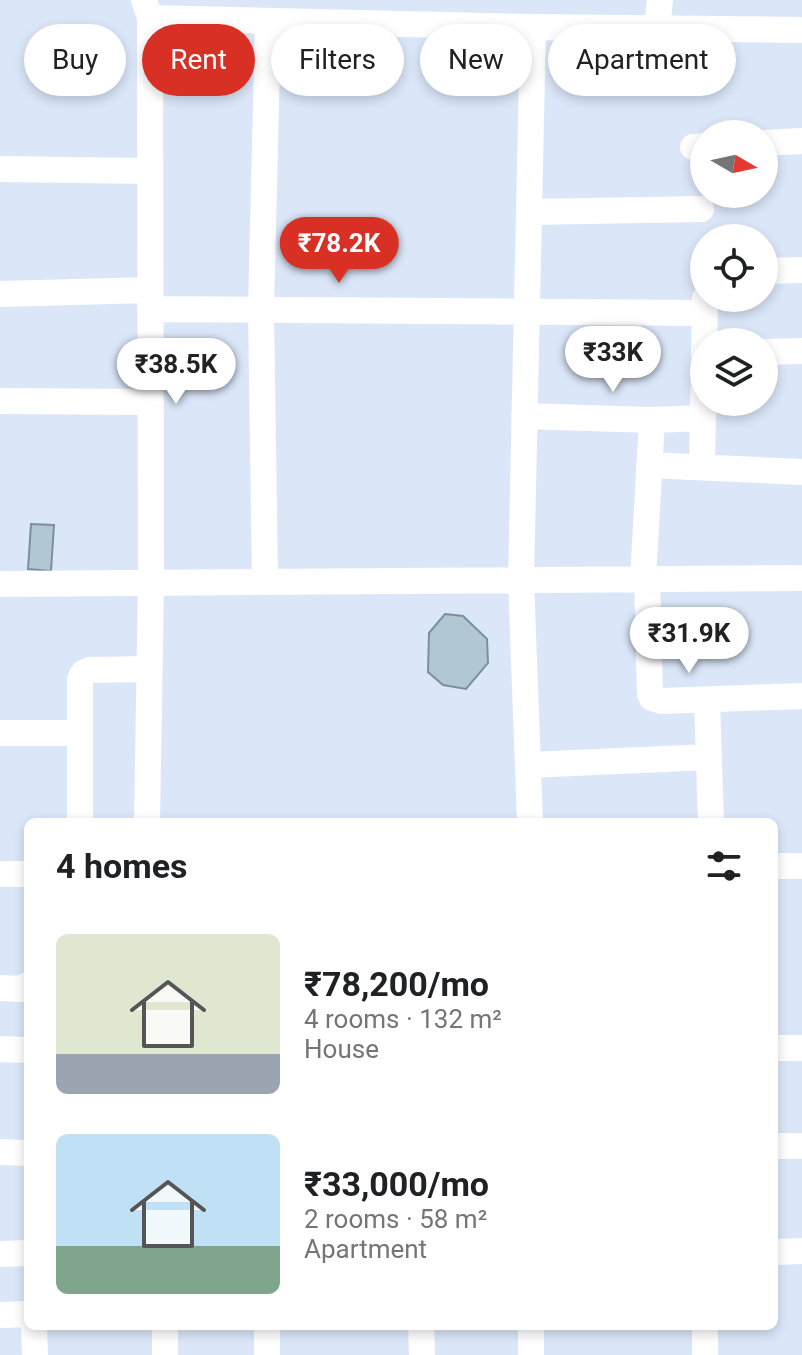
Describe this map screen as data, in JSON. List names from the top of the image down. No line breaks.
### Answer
{"north":"right","page":{"chip":["Buy","Rent","Filters","New","Apartment"],"price":["₹78.2K","₹33K","₹38.5K","₹31.9K"],"heading":"4 homes","list":[{"name":"₹78,200/mo","note":"4 rooms · 132 m² · House"},{"name":"₹33,000/mo","note":"2 rooms · 58 m² · Apartment"}]}}
